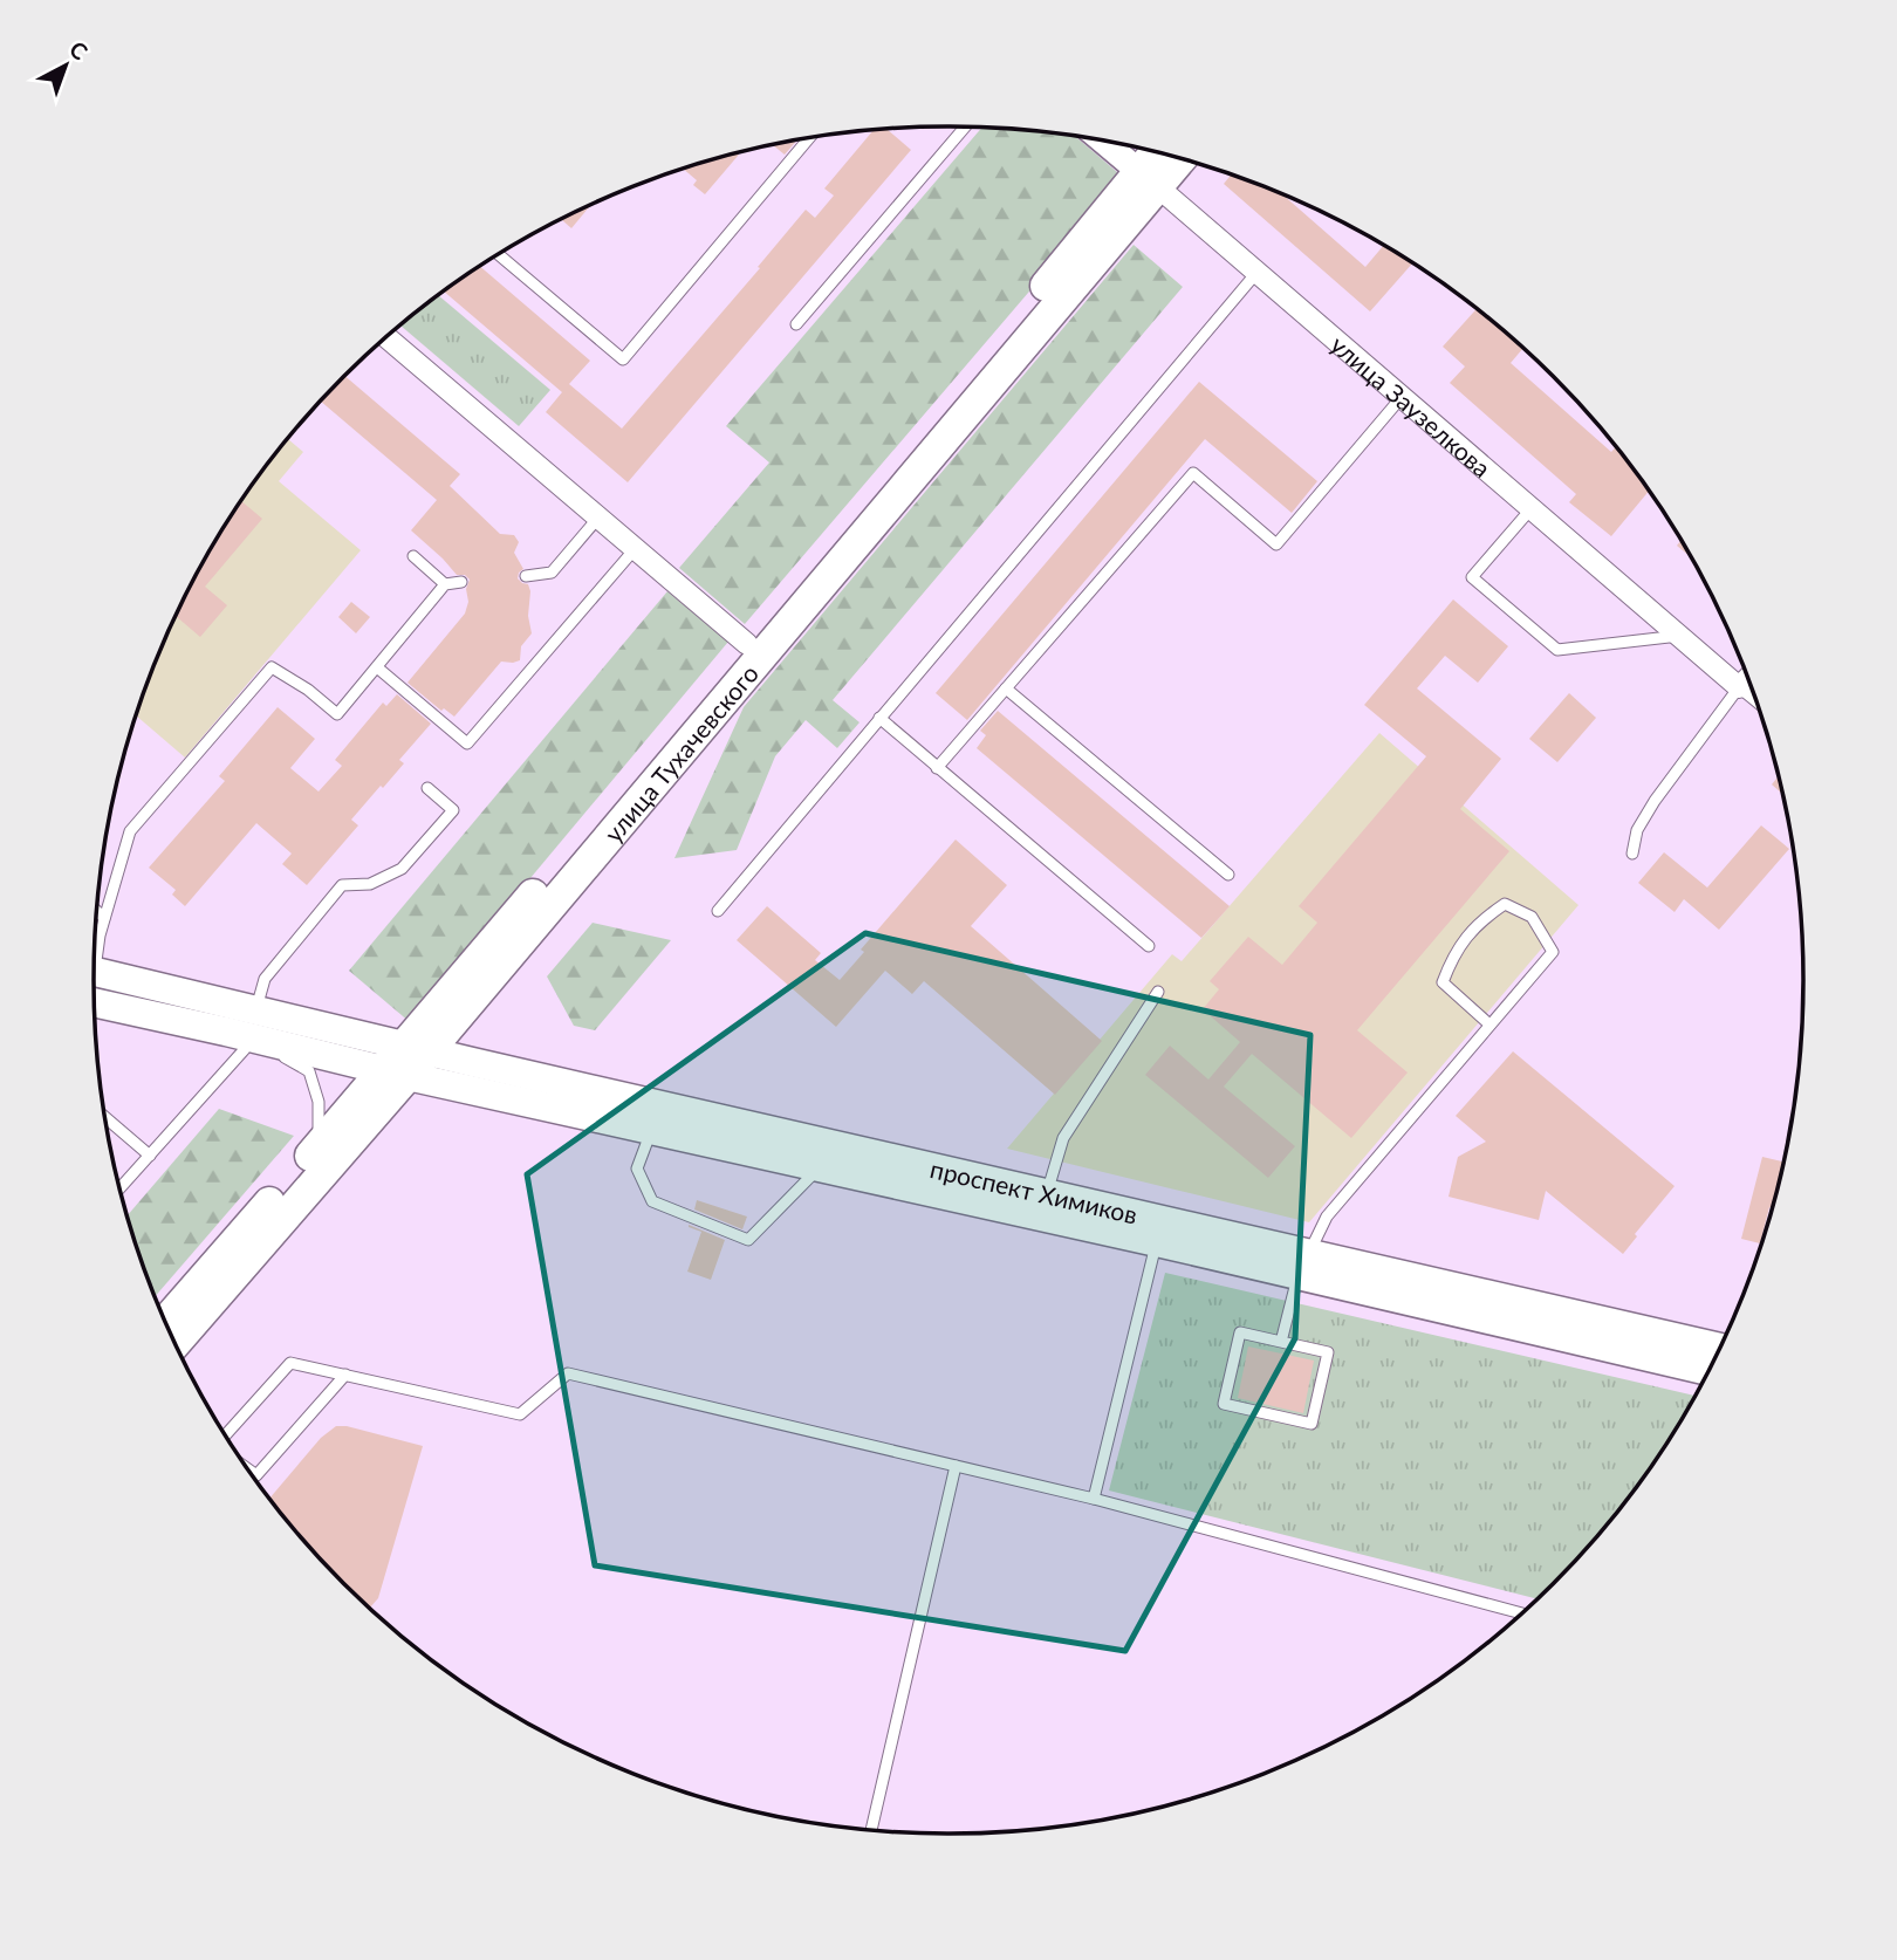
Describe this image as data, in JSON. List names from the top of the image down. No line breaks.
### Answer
{"streets":{"main road":["улица Тухачевского","проспект Химиков"],"street":["улица Заузелкова"]},"crossings":[["улица Заузелкова","улица Тухачевского"],["улица Тухачевского","проспект Химиков"]],"north":"top right"}
